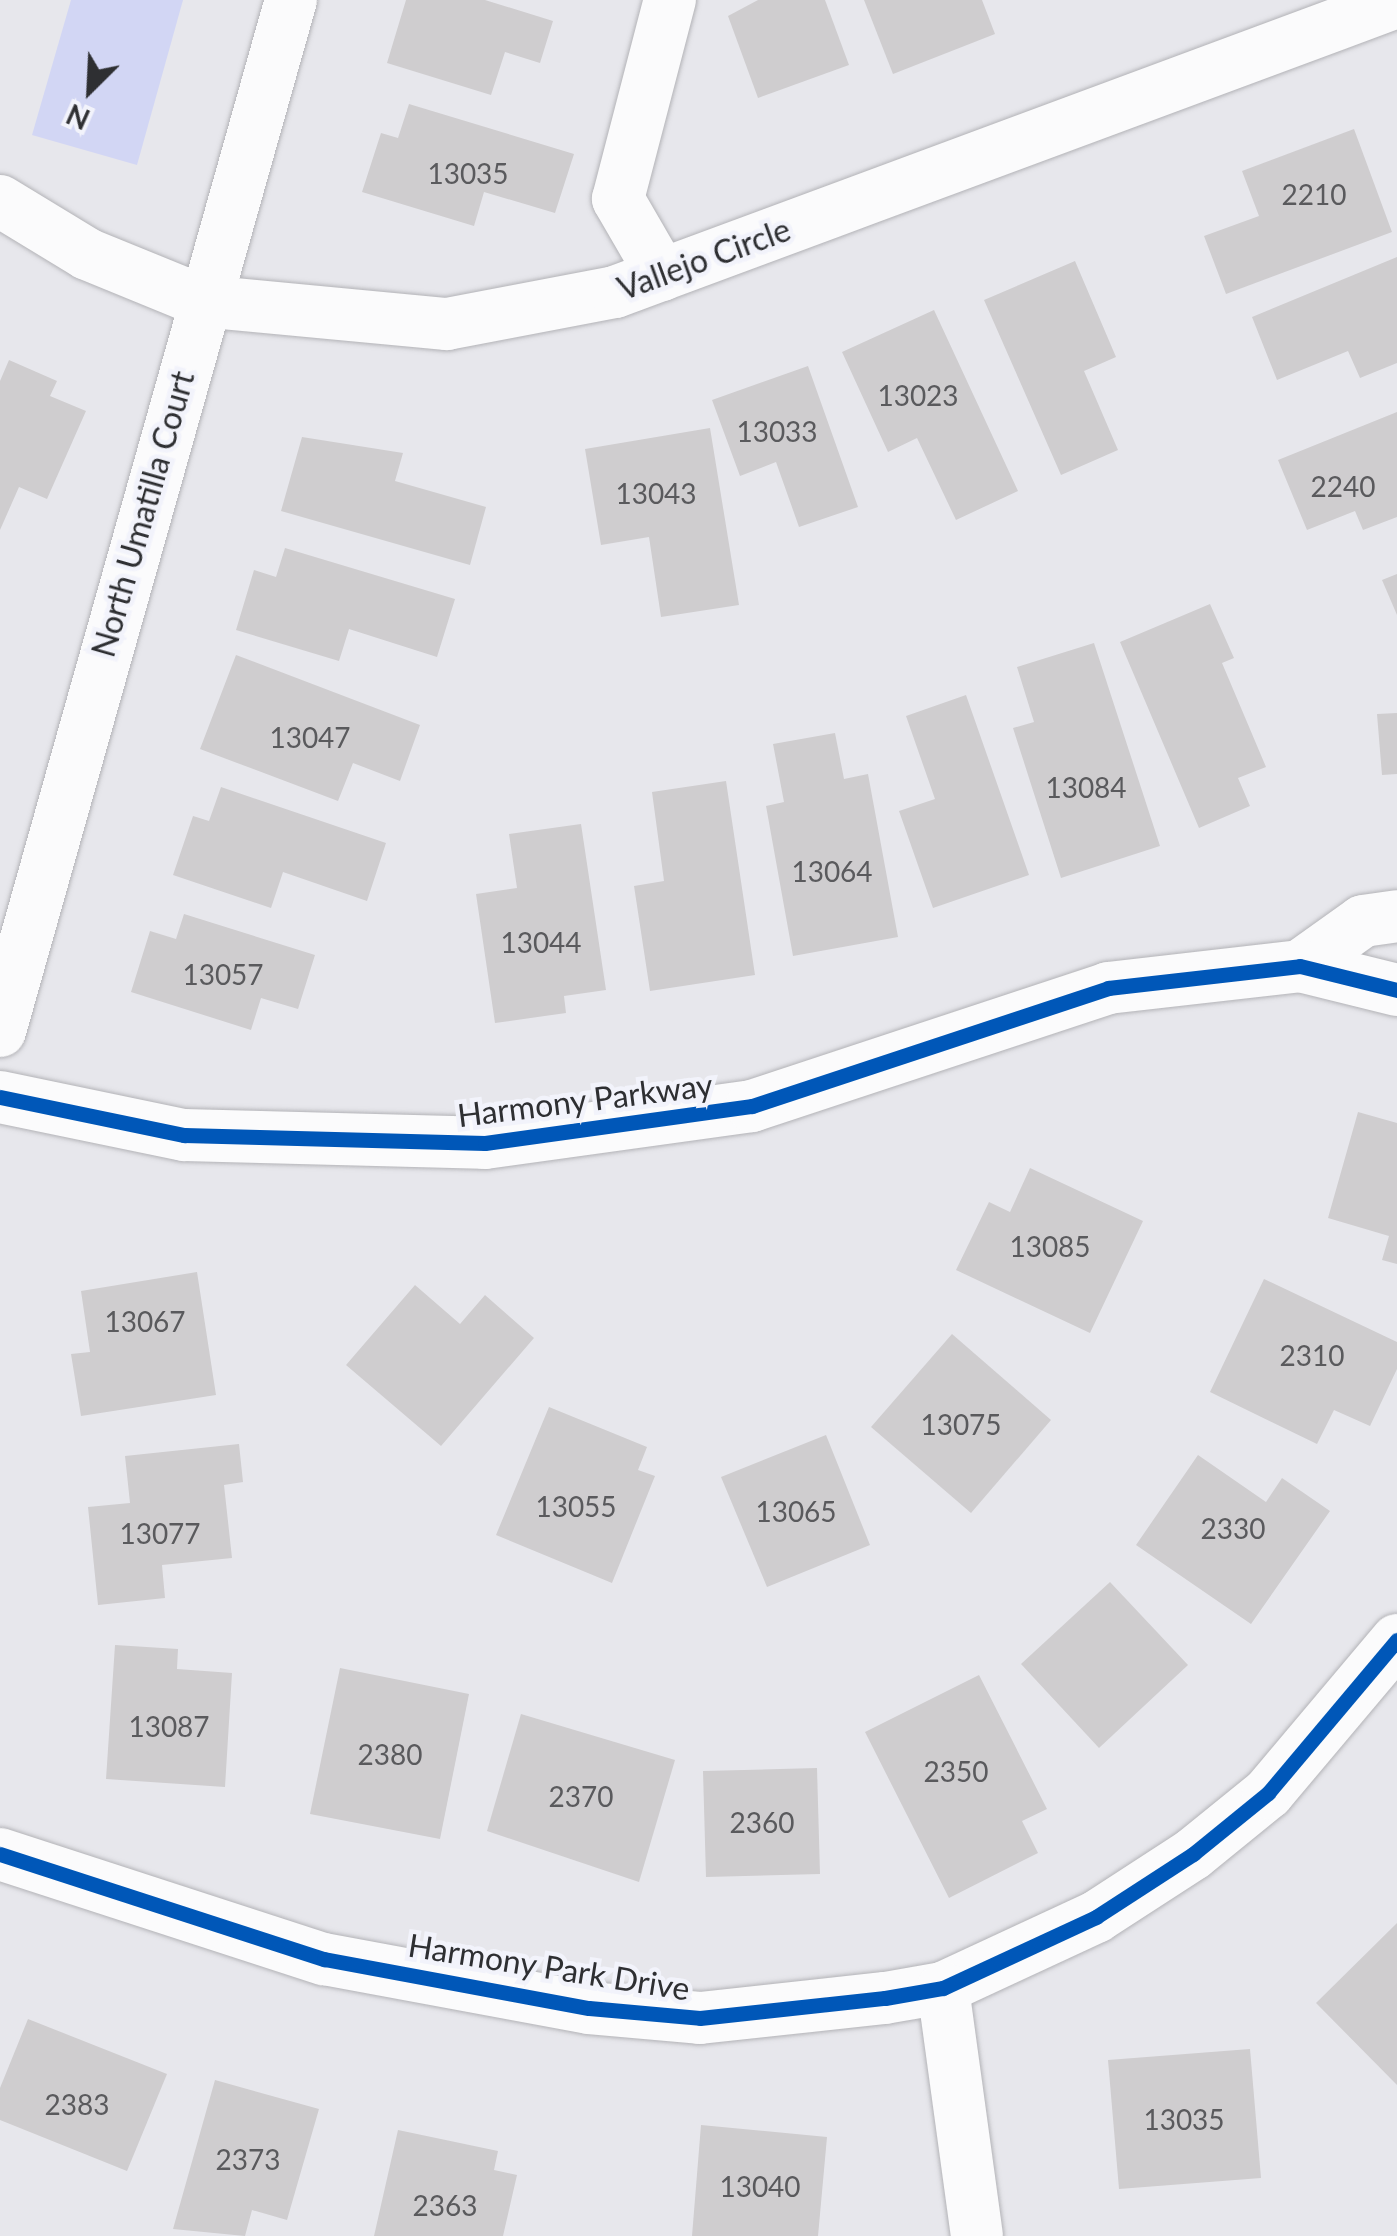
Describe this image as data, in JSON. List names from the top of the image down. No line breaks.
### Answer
{"streets":{"street":["Vallejo Circle","North Umatilla Court","Harmony Parkway","Harmony Park Drive"]},"crossings":[["Vallejo Circle","North Umatilla Court"]],"house_numbers":["13035","2210","13023","13033","2240","13043","13047","13084","13064","13044","13057","13085","13067","2310","13075","13055","13065","2330","13077","13087","2380","2350","2370","2360","2383","13035","2373","13040","2363"],"north":"bottom left"}
